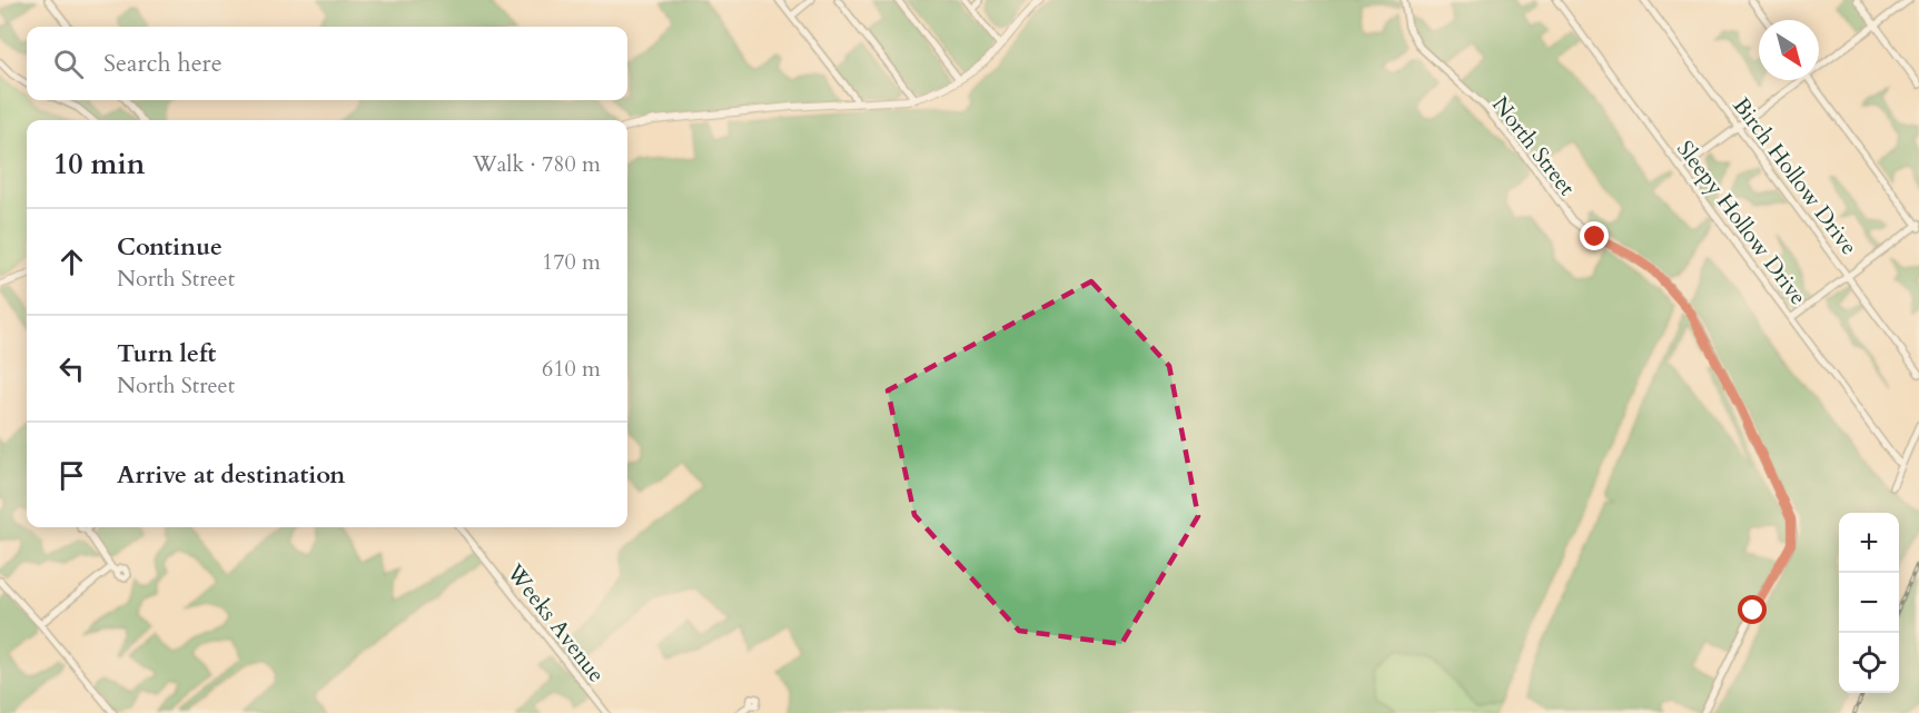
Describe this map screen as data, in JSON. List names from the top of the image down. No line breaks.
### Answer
{"streets":{"street":["North Street","Birch Hollow Drive","Sleepy Hollow Drive","Weeks Avenue"]},"north":"bottom right","page":{"search":"Search here","heading":["10 min","Walk · 780 m"],"list":[["Continue","North Street","170 m"],["Turn left","North Street","610 m"],"Arrive at destination"],"map_buttons":["+","−"]}}
